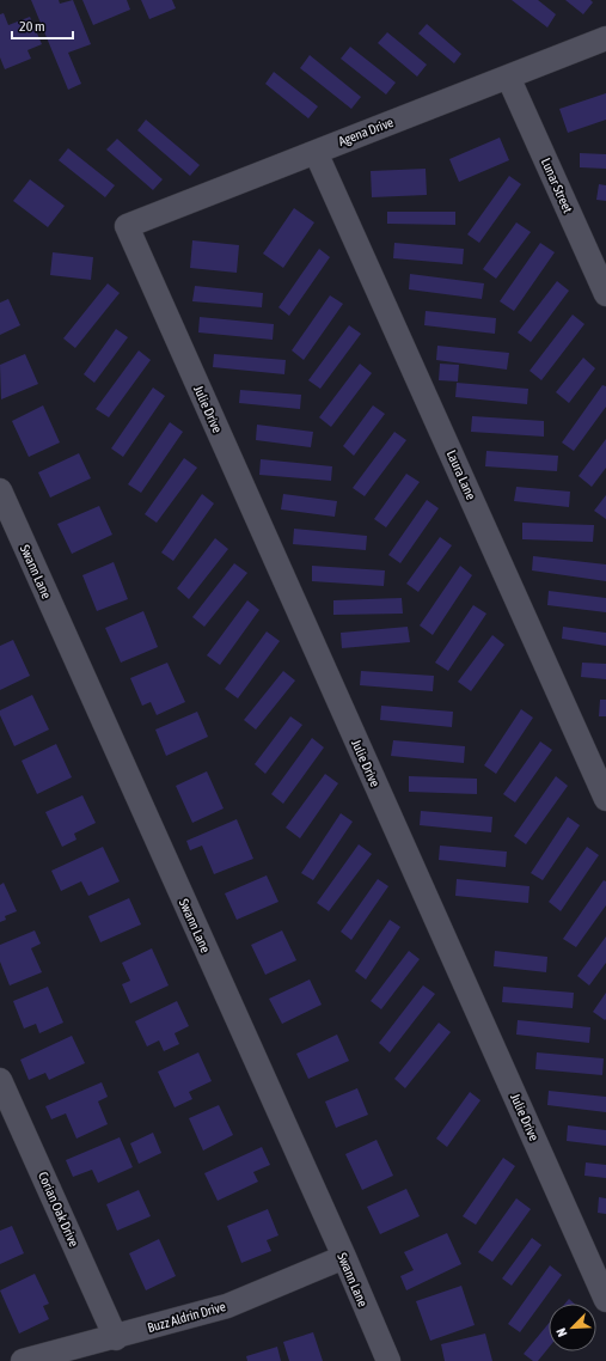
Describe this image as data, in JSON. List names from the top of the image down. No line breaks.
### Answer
{"streets":{"street":["Agena Drive","Lunar Street","Julie Drive","Laura Lane","Swann Lane","Corian Oak Drive","Buzz Aldrin Drive"]},"crossings":[["Agena Drive","Lunar Street"],["Agena Drive","Julie Drive"],["Agena Drive","Laura Lane"],["Swann Lane","Buzz Aldrin Drive"],["Corian Oak Drive","Buzz Aldrin Drive"]],"scale_bar":"20 m","north":"bottom left"}
